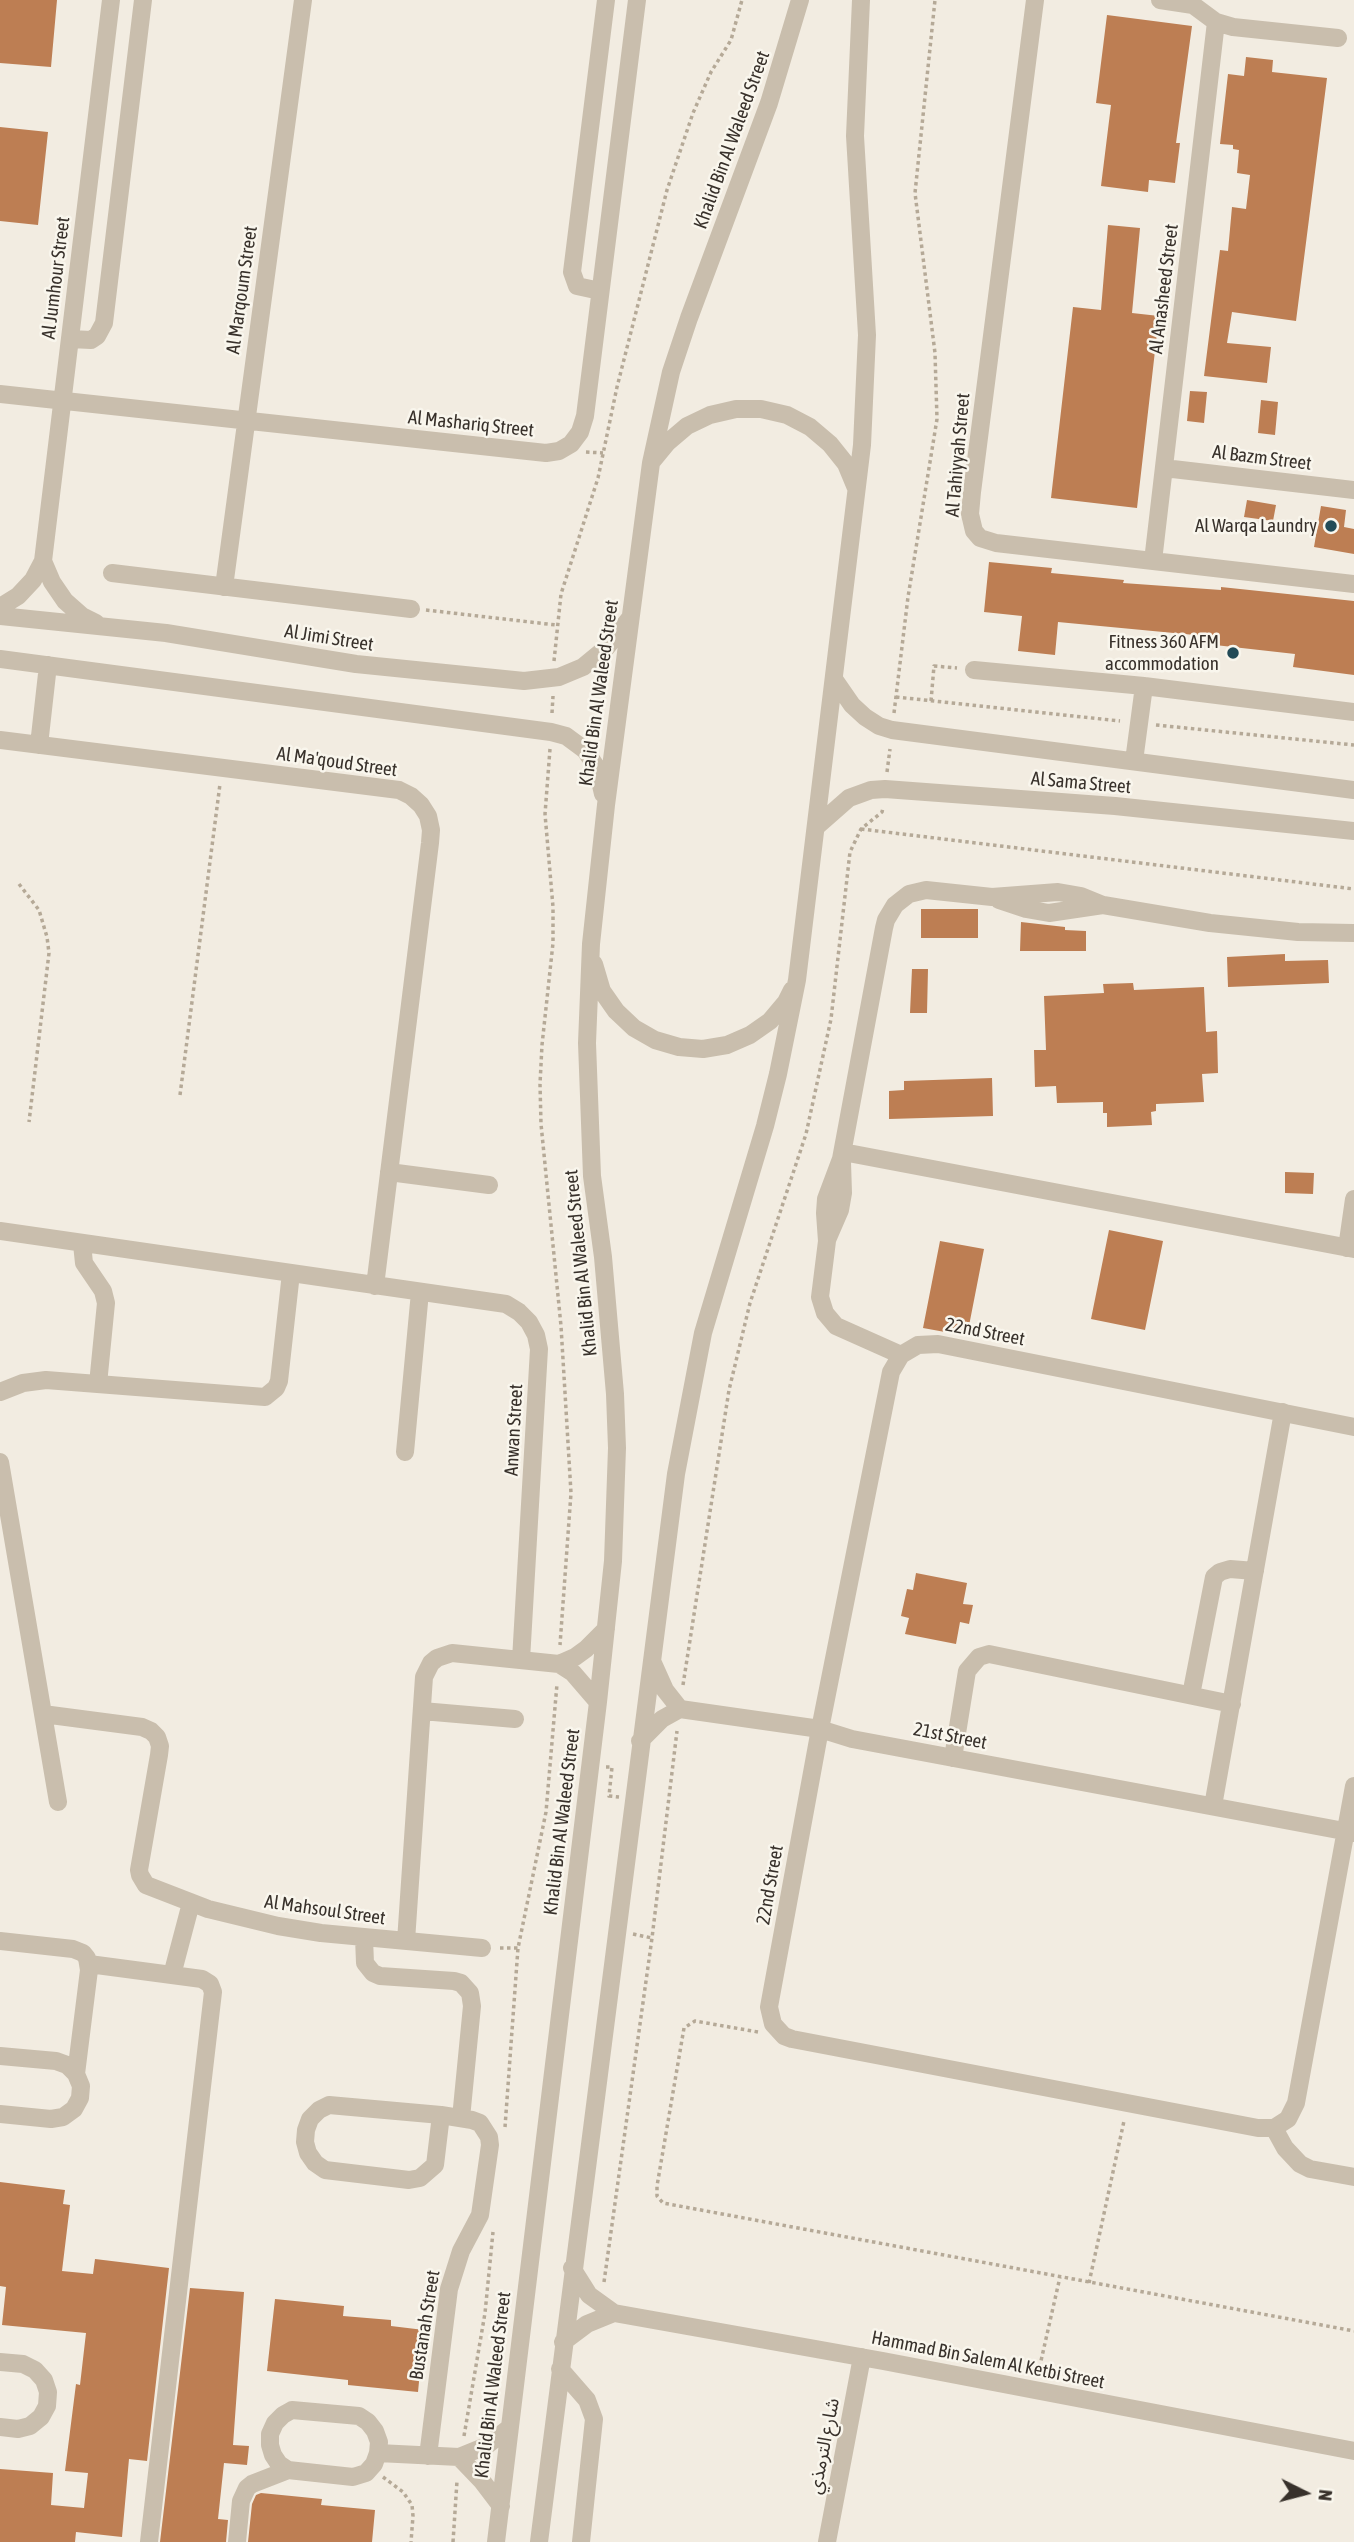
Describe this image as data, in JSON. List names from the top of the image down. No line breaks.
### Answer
{"streets":{"street":["Khalid Bin Al Waleed Street","Al Jumhour Street","Al Anasheed Street","Al Marqoum Street","Al Mashariq Street","Al Tahiyyah Street","Al Bazm Street","Al Jimi Street","Al Ma'qoud Street","Al Sama Street","22nd Street","Anwan Street","21st Street","Al Mahsoul Street","Bustanah Street","Hammad Bin Salem Al Ketbi Street","شارع الترمذي"]},"crossings":[["Khalid Bin Al Waleed Street","Al Jimi Street"],["Al Jumhour Street","Al Mashariq Street"],["Al Anasheed Street","Al Tahiyyah Street"],["Al Anasheed Street","Al Bazm Street"],["Al Marqoum Street","Al Mashariq Street"],["Al Ma'qoud Street","Anwan Street"],["22nd Street","21st Street"],["Anwan Street","Al Mahsoul Street"],["Hammad Bin Salem Al Ketbi Street","شارع الترمذي"]],"places":["Al Warqa Laundry","Fitness 360 AFM accommodation"],"north":"right"}
